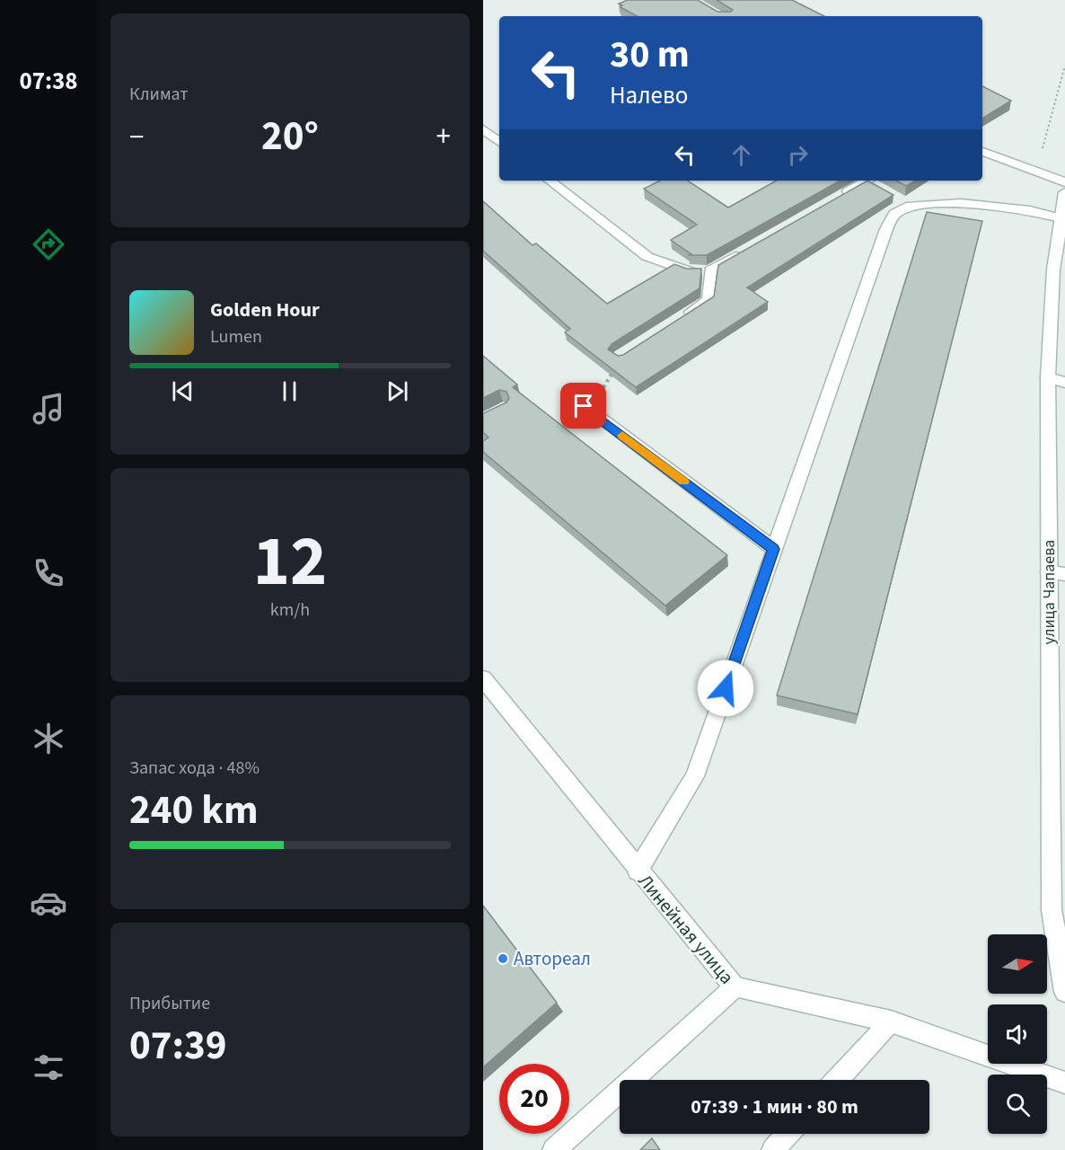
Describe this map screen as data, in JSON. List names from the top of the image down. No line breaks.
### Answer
{"streets":{"street":["улица Чапаева","Линейная улица"]},"places":["Автореал"],"north":"right","page":{"tabs":"07:38","tile":["Климат",["12","km/h"],["Запас хода · 48%","240 km"],["Прибытие","07:39"]],"turn":["30 m","Налево"],"heat":["−","20°","+"],"song":["Golden Hour","Lumen"],"limit":"20","trip":"07:39 · 1 мин · 80 m"}}
